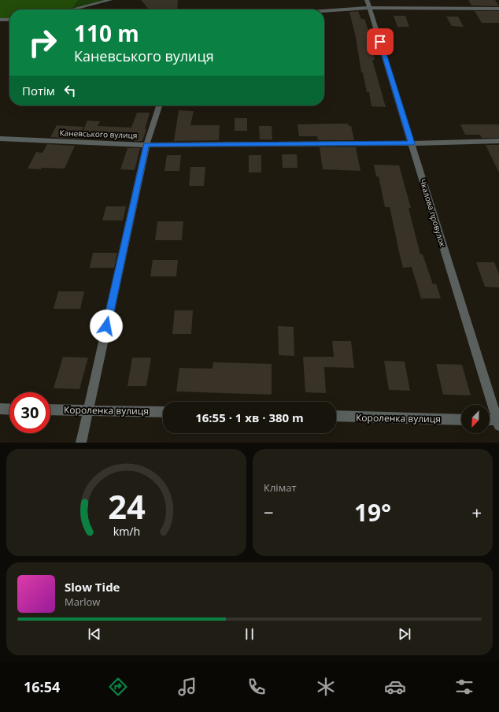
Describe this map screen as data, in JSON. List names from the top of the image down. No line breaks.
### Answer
{"streets":{"street":["Каневського вулиця","Чкалова провулок","Короленка вулиця"]},"crossings":[["Каневського вулиця","Чкалова провулок"]],"north":"bottom left","page":{"turn":["110 m","Каневського вулиця"],"then":"Потім","limit":"30","trip":"16:55 · 1 хв · 380 m","tile":"Клімат","heat":["−","19°","+"],"song":["Slow Tide","Marlow"],"tabs":"16:54","gauge":["24","km/h"]}}
